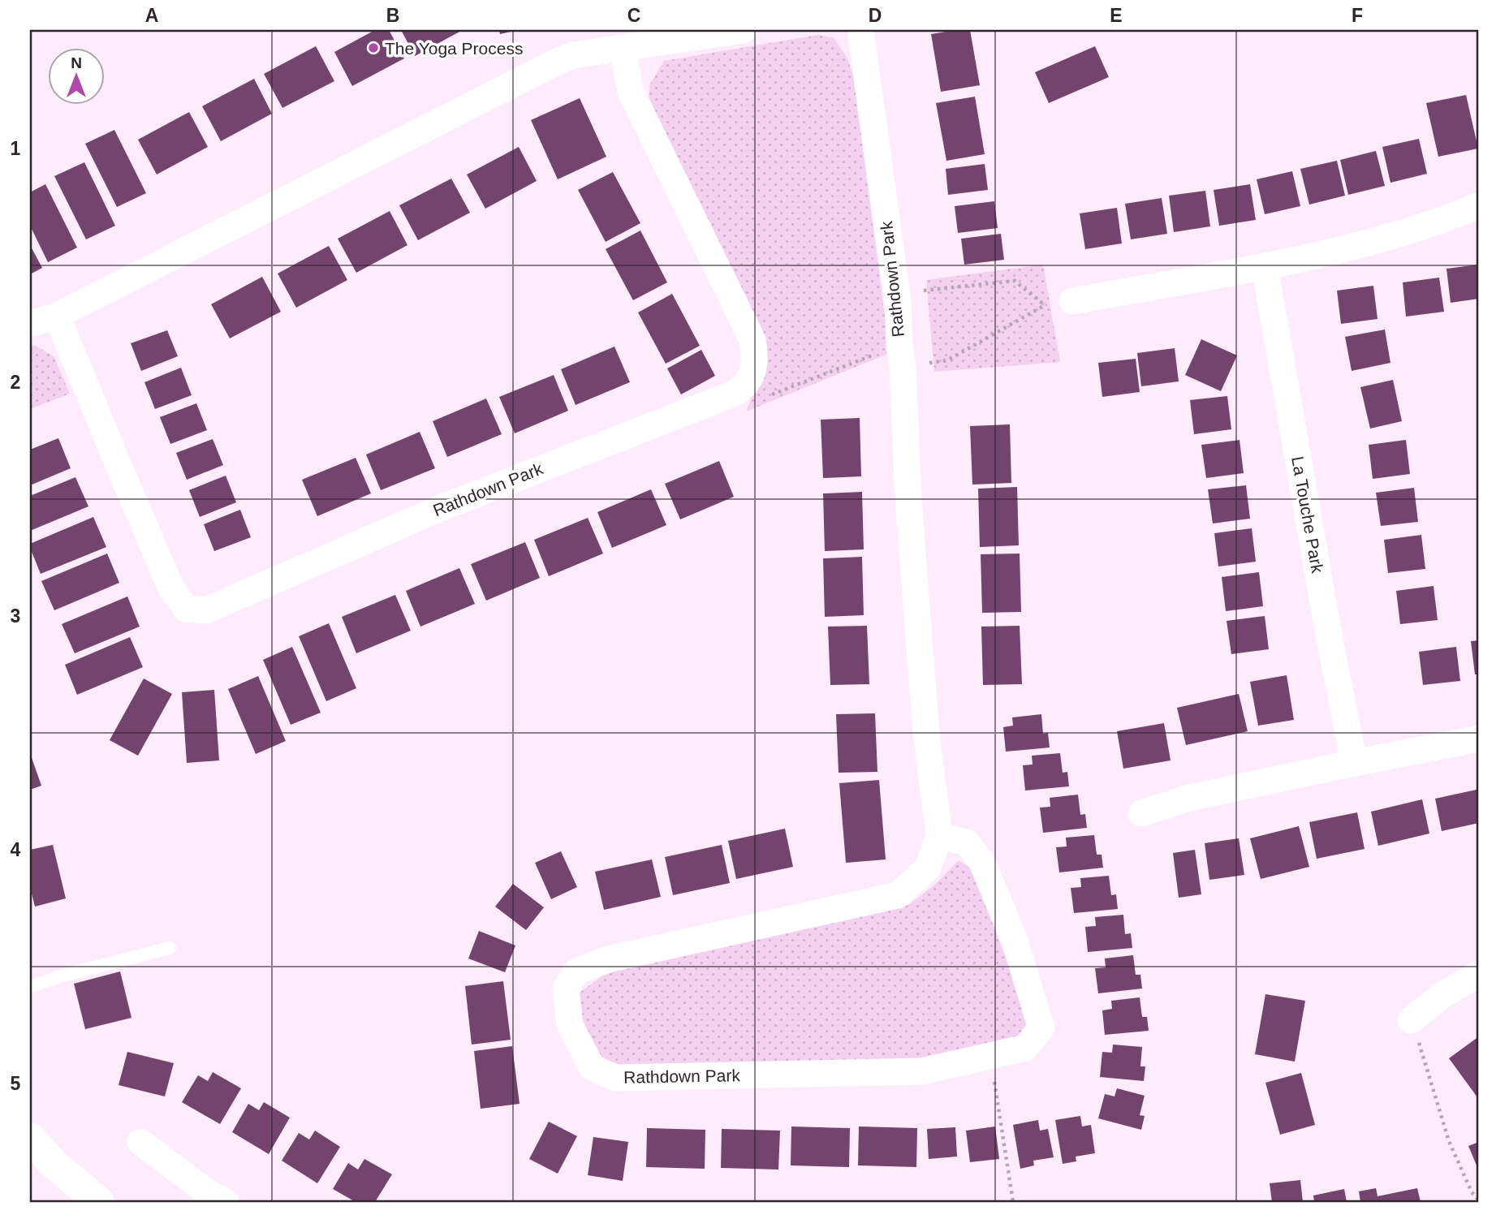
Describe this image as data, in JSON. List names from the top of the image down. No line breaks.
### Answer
{"streets":{"street":["Rathdown Park","La Touche Park"]},"places":["The Yoga Process"],"north":"top","grid":{"columns":["A","B","C","D","E","F"],"rows":["1","2","3","4","5"]}}
